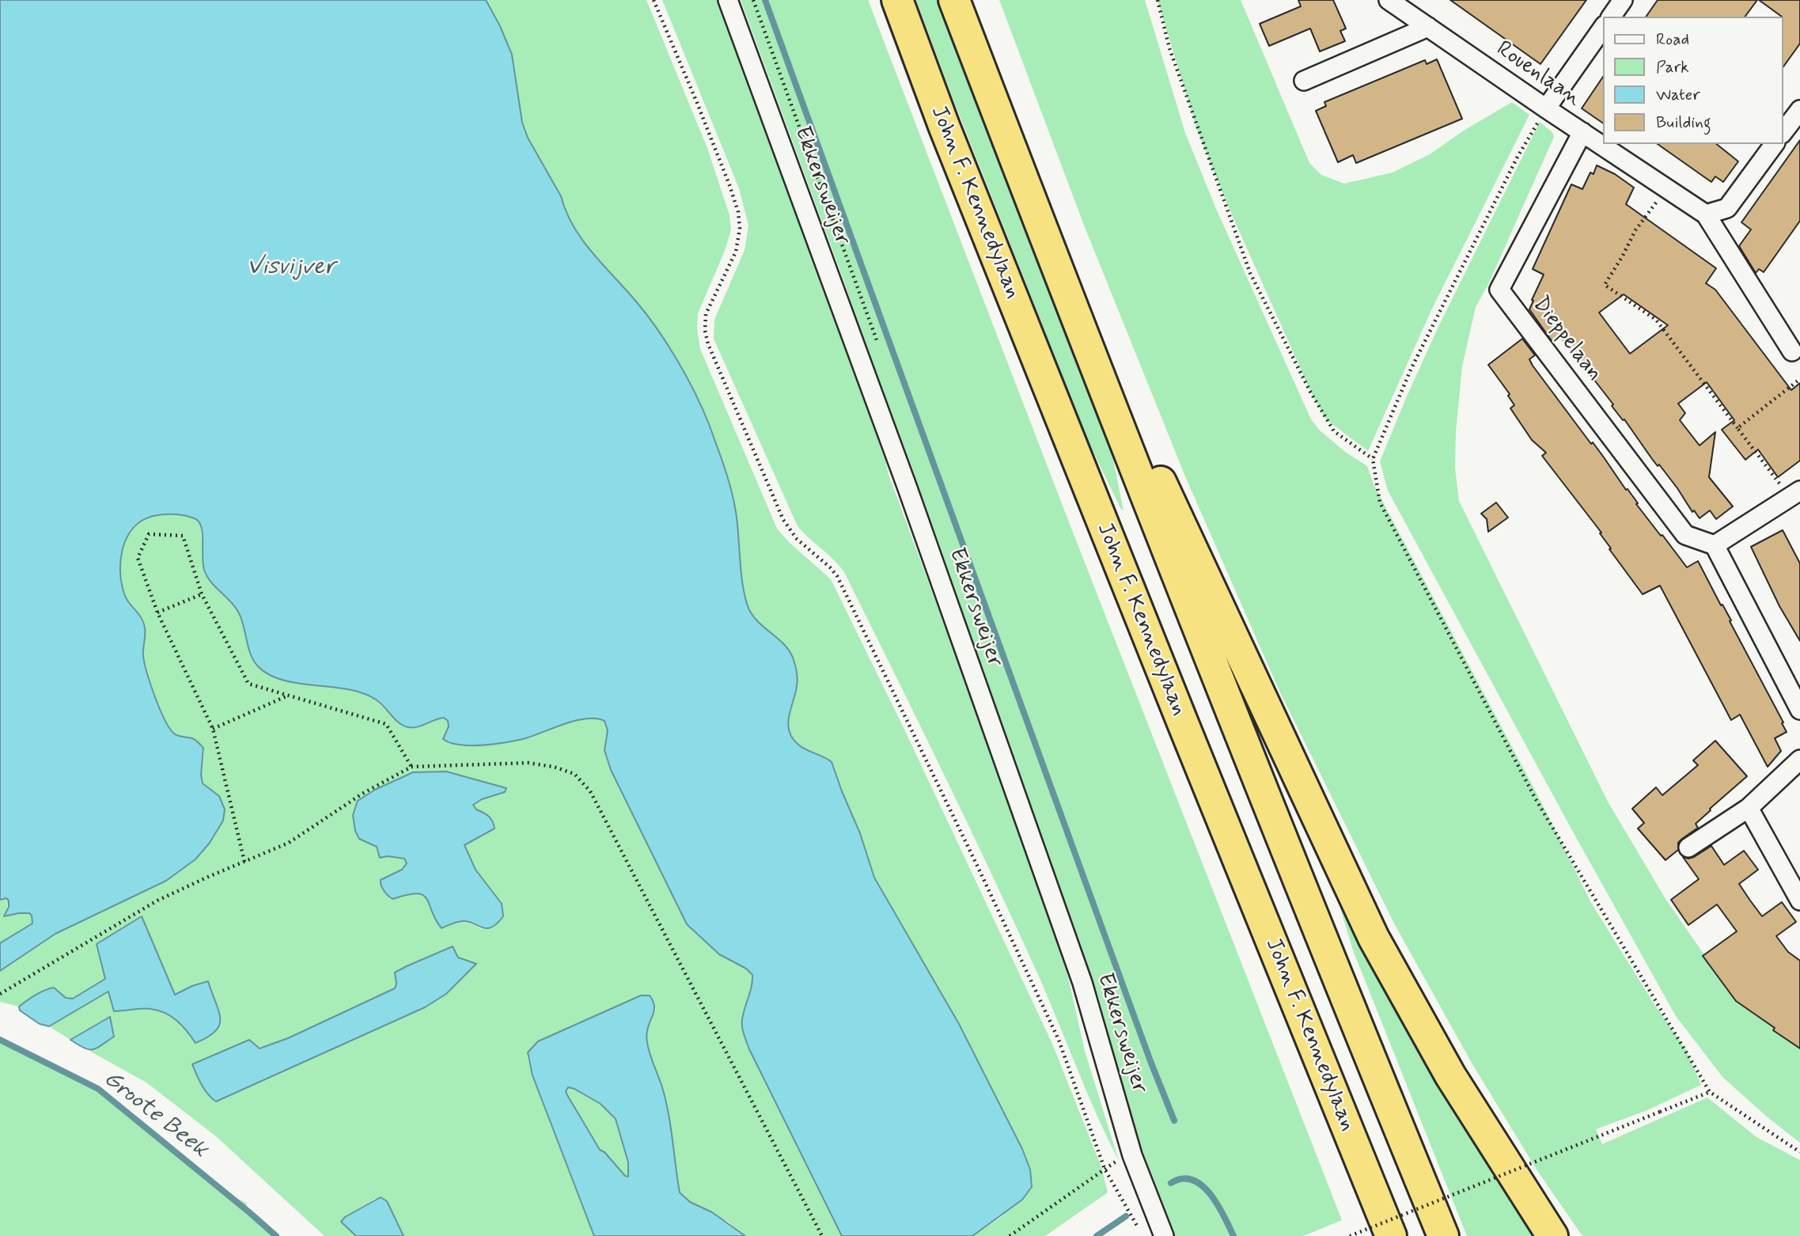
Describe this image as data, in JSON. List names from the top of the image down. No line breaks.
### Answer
{"streets":{"highway":["John F. Kennedylaan"],"street":["Rouenlaan","Ekkersweijer","Dieppelaan"]},"crossings":[["Rouenlaan","Dieppelaan"]],"water":["Visvijver","Groote Beek"],"legend":["Road","Park","Water","Building"]}
